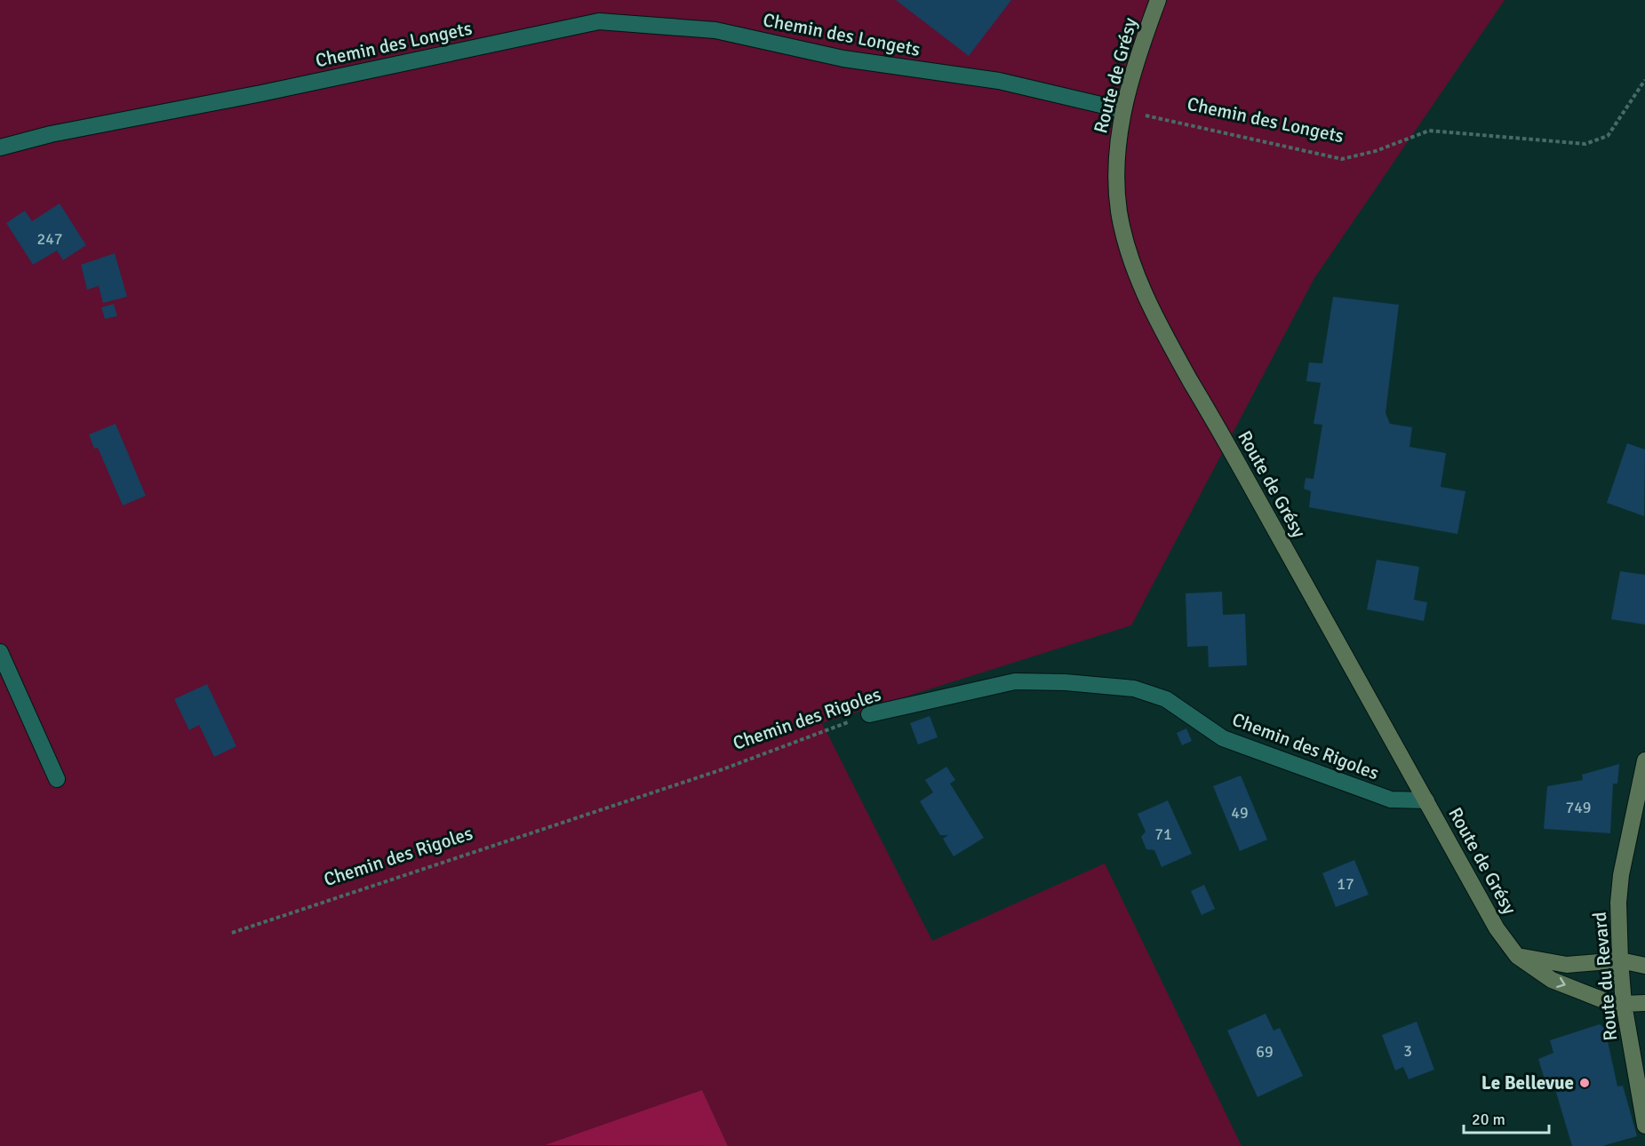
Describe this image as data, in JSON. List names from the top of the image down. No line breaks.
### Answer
{"streets":{"main road":["Route de Grésy","Route du Revard"],"street":["Chemin des Longets","Chemin des Rigoles"]},"crossings":[["Chemin des Longets","Route de Grésy"],["Route de Grésy","Chemin des Rigoles"],["Route de Grésy","Route du Revard"]],"places":["Le Bellevue"],"house_numbers":["247","749","49","71","17","3","69"],"scale_bar":"20 m"}
